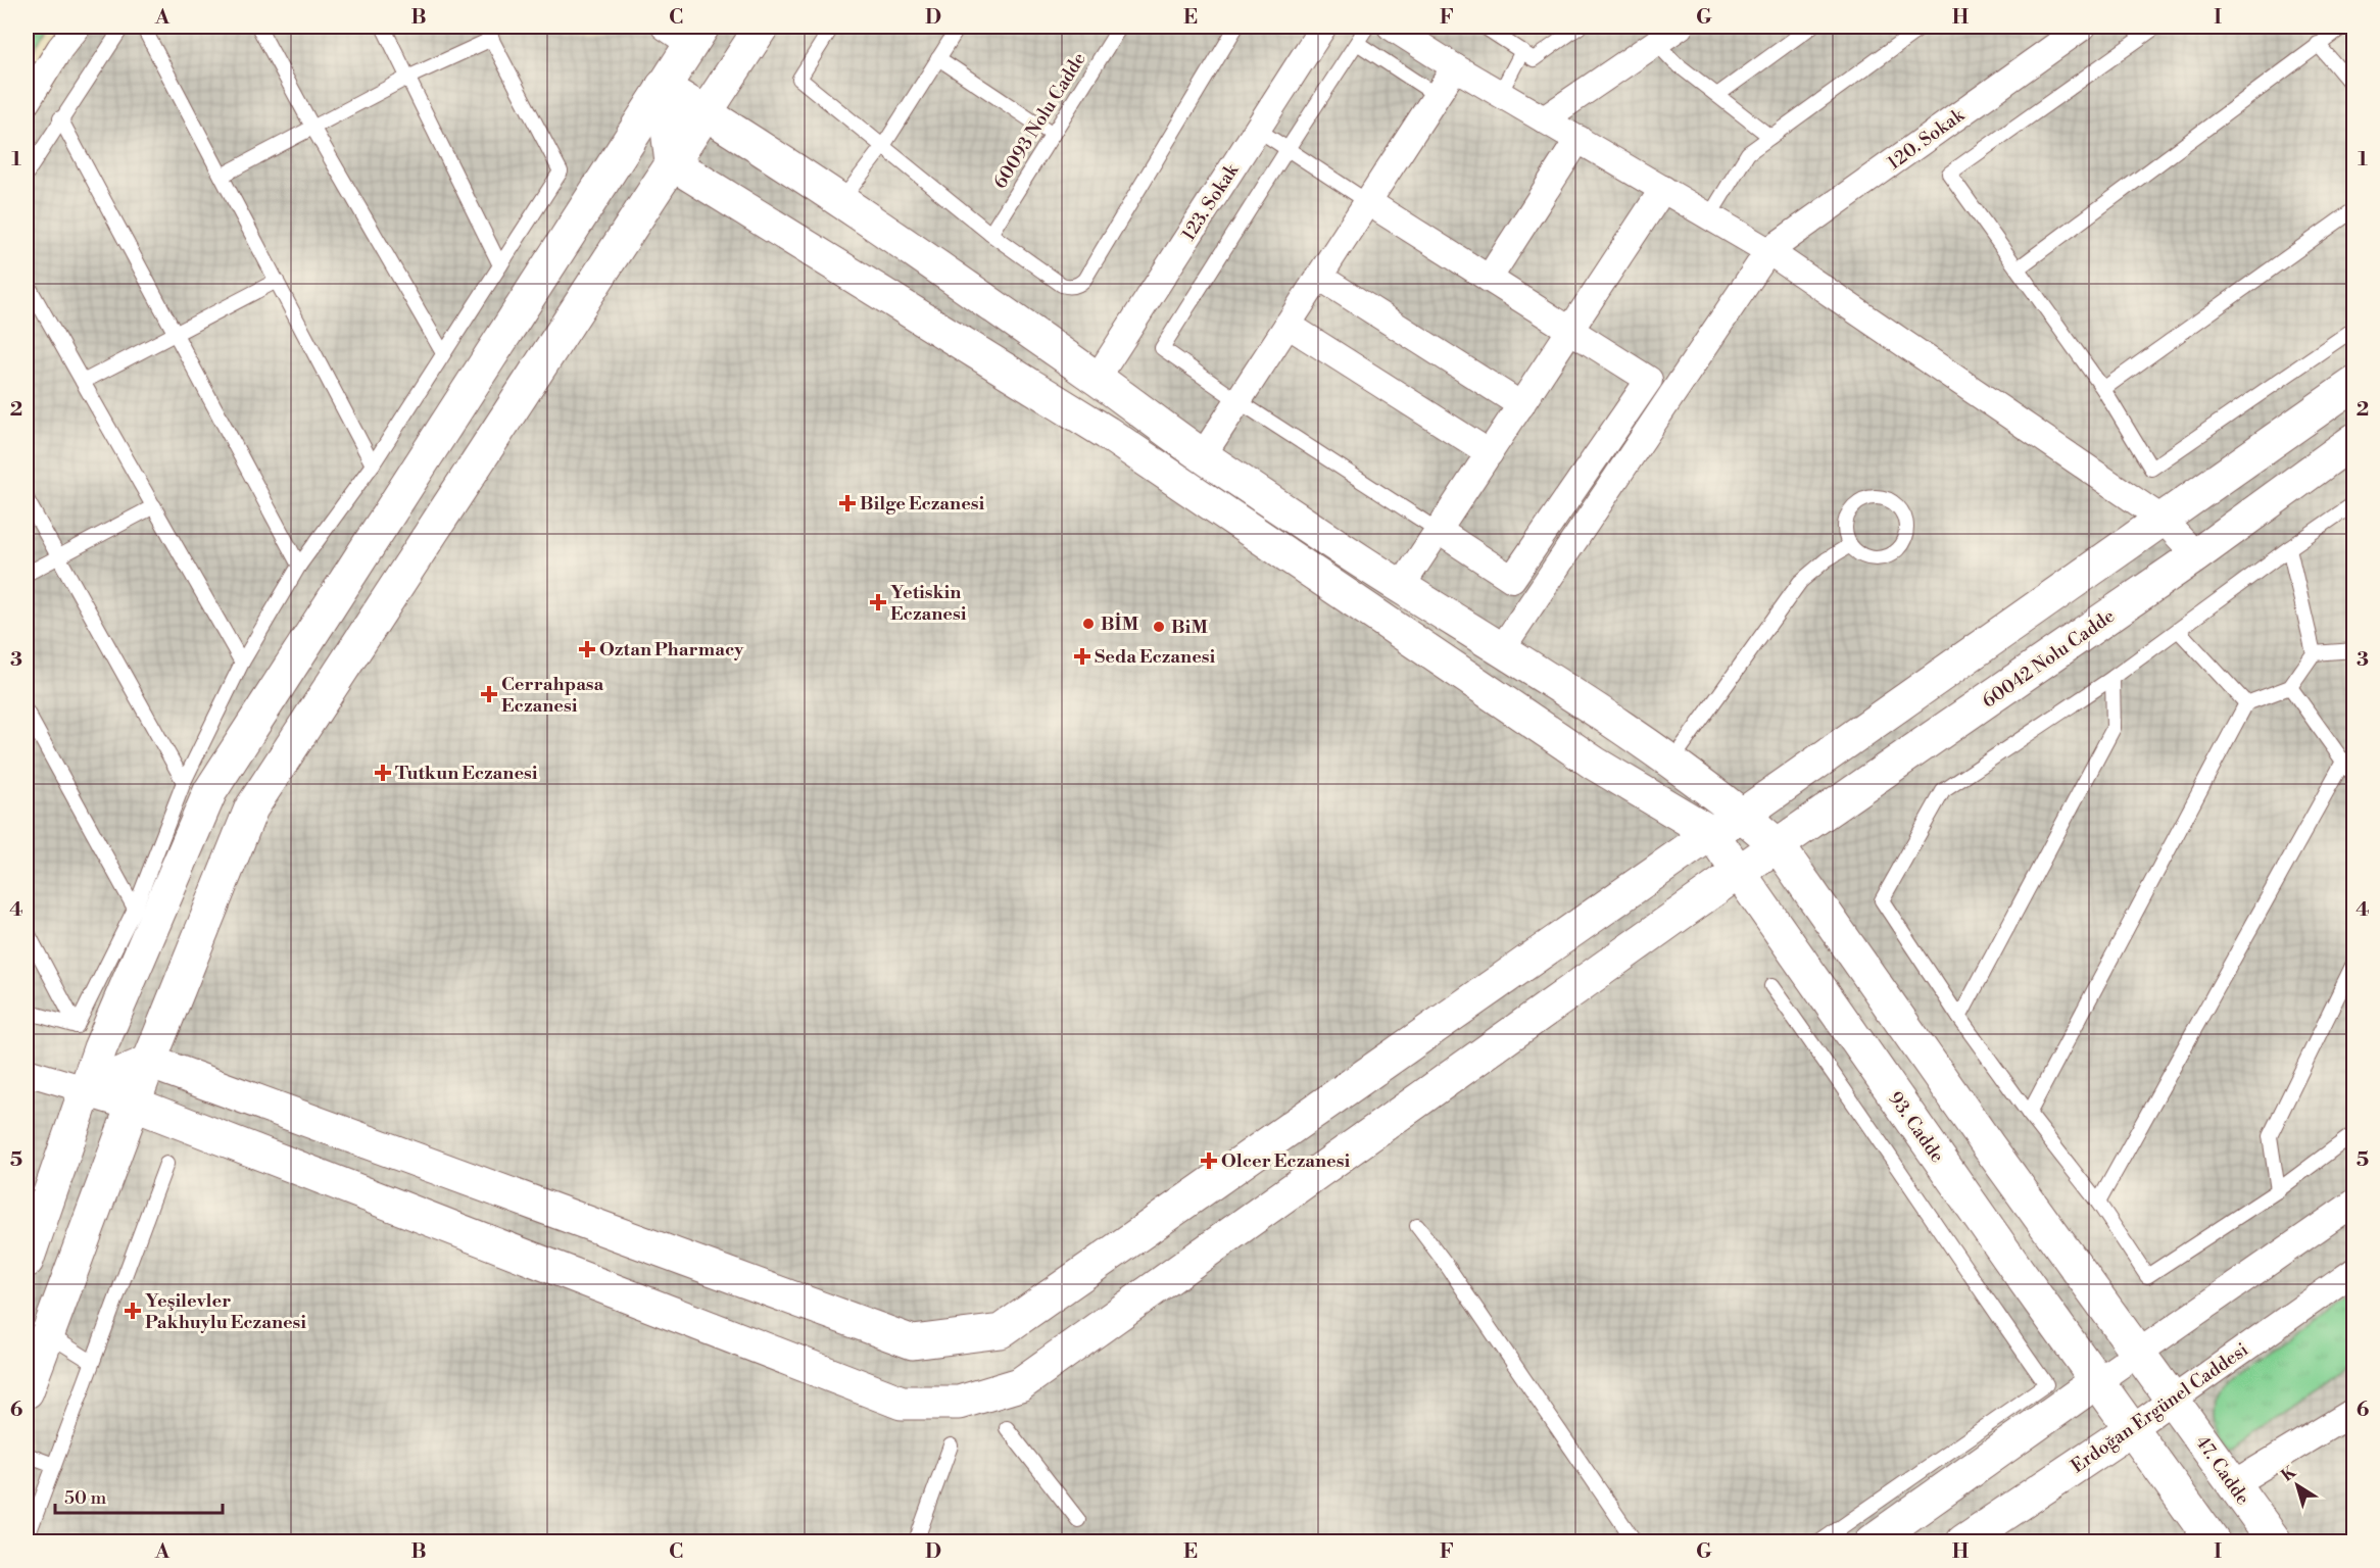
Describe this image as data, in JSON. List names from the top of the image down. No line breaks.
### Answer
{"streets":{"street":["120. Sokak","123. Sokak","60042 Nolu Cadde","93. Cadde","Erdoğan Ergünel Caddesi","47. Cadde"],"lane":["60093 Nolu Cadde"]},"crossings":[["123. Sokak","47. Cadde"],["60042 Nolu Cadde","93. Cadde"],["60042 Nolu Cadde","47. Cadde"],["93. Cadde","Erdoğan Ergünel Caddesi"],["Erdoğan Ergünel Caddesi","47. Cadde"]],"places":{"health":["Bilge Eczanesi","Yetiskin Eczanesi","Oztan Pharmacy","Seda Eczanesi","Cerrahpasa Eczanesi","Tutkun Eczanesi","Olcer Eczanesi","Yeşilevler Pakhuylu Eczanesi"],"other":["BİM","BiM"]},"scale_bar":"50 m","north":"top left","grid":{"columns":["A","B","C","D","E","F","G","H","I"],"rows":["1","2","3","4","5","6"]}}
